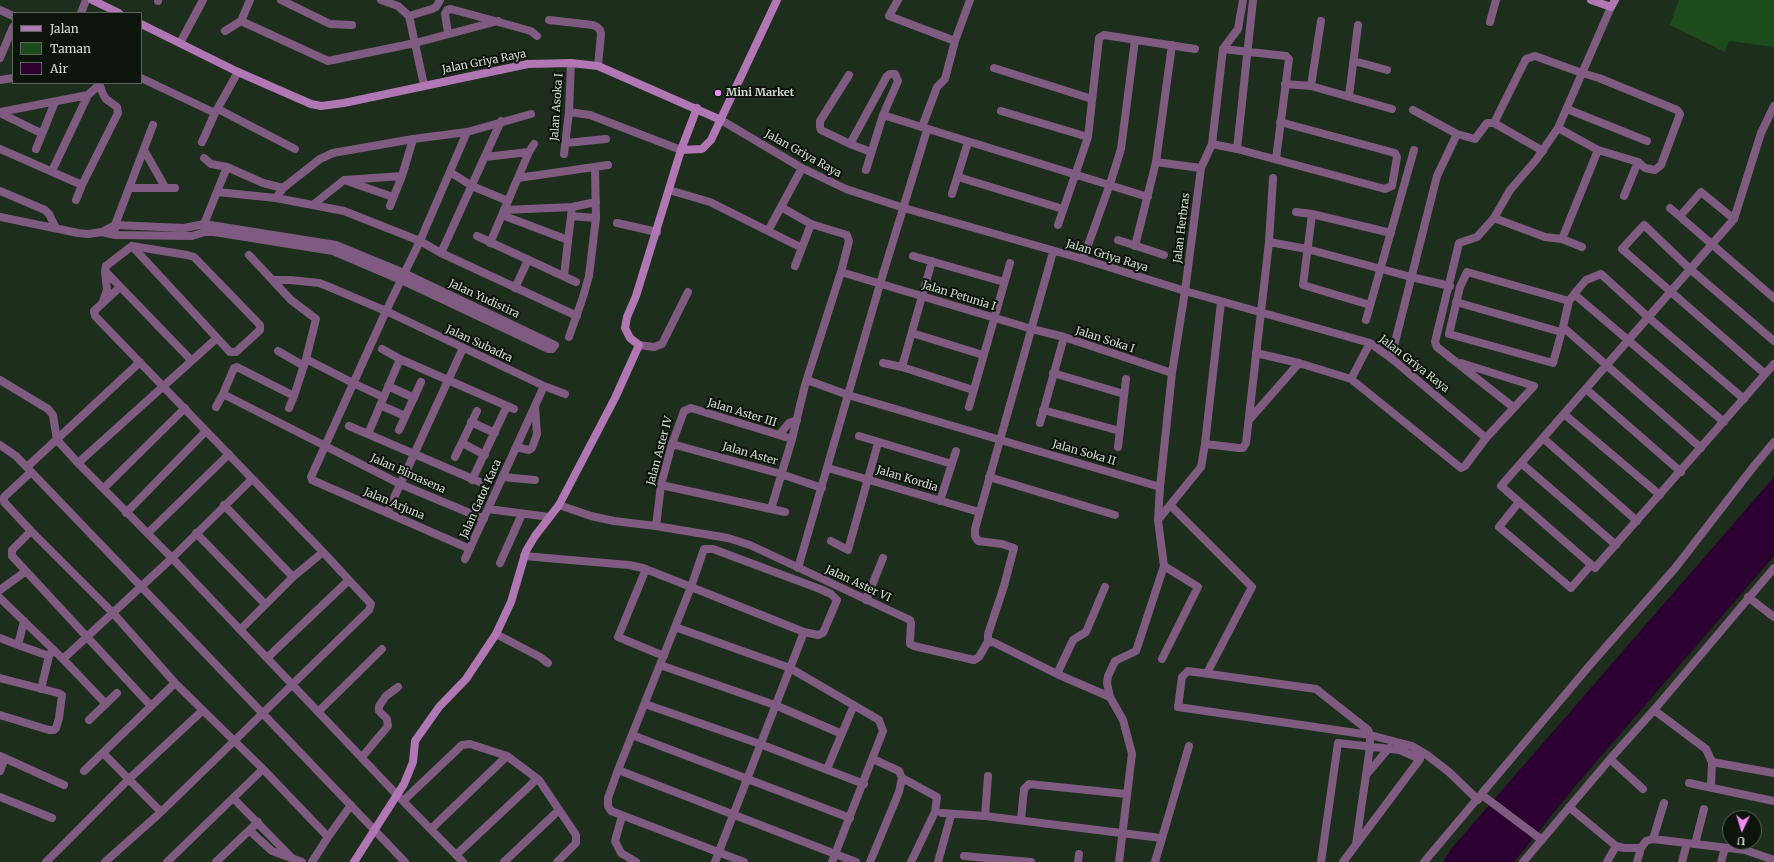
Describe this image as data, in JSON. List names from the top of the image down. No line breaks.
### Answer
{"streets":{"street":["Jalan Griya Raya","Jalan Asoka I","Jalan Herbras","Jalan Petunia I","Jalan Yudistira","Jalan Soka I","Jalan Subadra","Jalan Aster III","Jalan Aster IV","Jalan Soka II","Jalan Aster","Jalan Bimasena","Jalan Kordia","Jalan Gatot Kaca","Jalan Arjuna","Jalan Aster VI"]},"crossings":[["Jalan Griya Raya","Jalan Asoka I"],["Jalan Griya Raya","Jalan Herbras"],["Jalan Herbras","Jalan Soka I"],["Jalan Herbras","Jalan Soka II"],["Jalan Petunia I","Jalan Soka I"],["Jalan Subadra","Jalan Gatot Kaca"],["Jalan Aster III","Jalan Aster IV"],["Jalan Aster IV","Jalan Aster"],["Jalan Aster IV","Jalan Aster VI"],["Jalan Bimasena","Jalan Gatot Kaca"],["Jalan Bimasena","Jalan Arjuna"],["Jalan Gatot Kaca","Jalan Arjuna"]],"places":["Mini Market"],"legend":["Jalan","Taman","Air"],"north":"bottom"}
